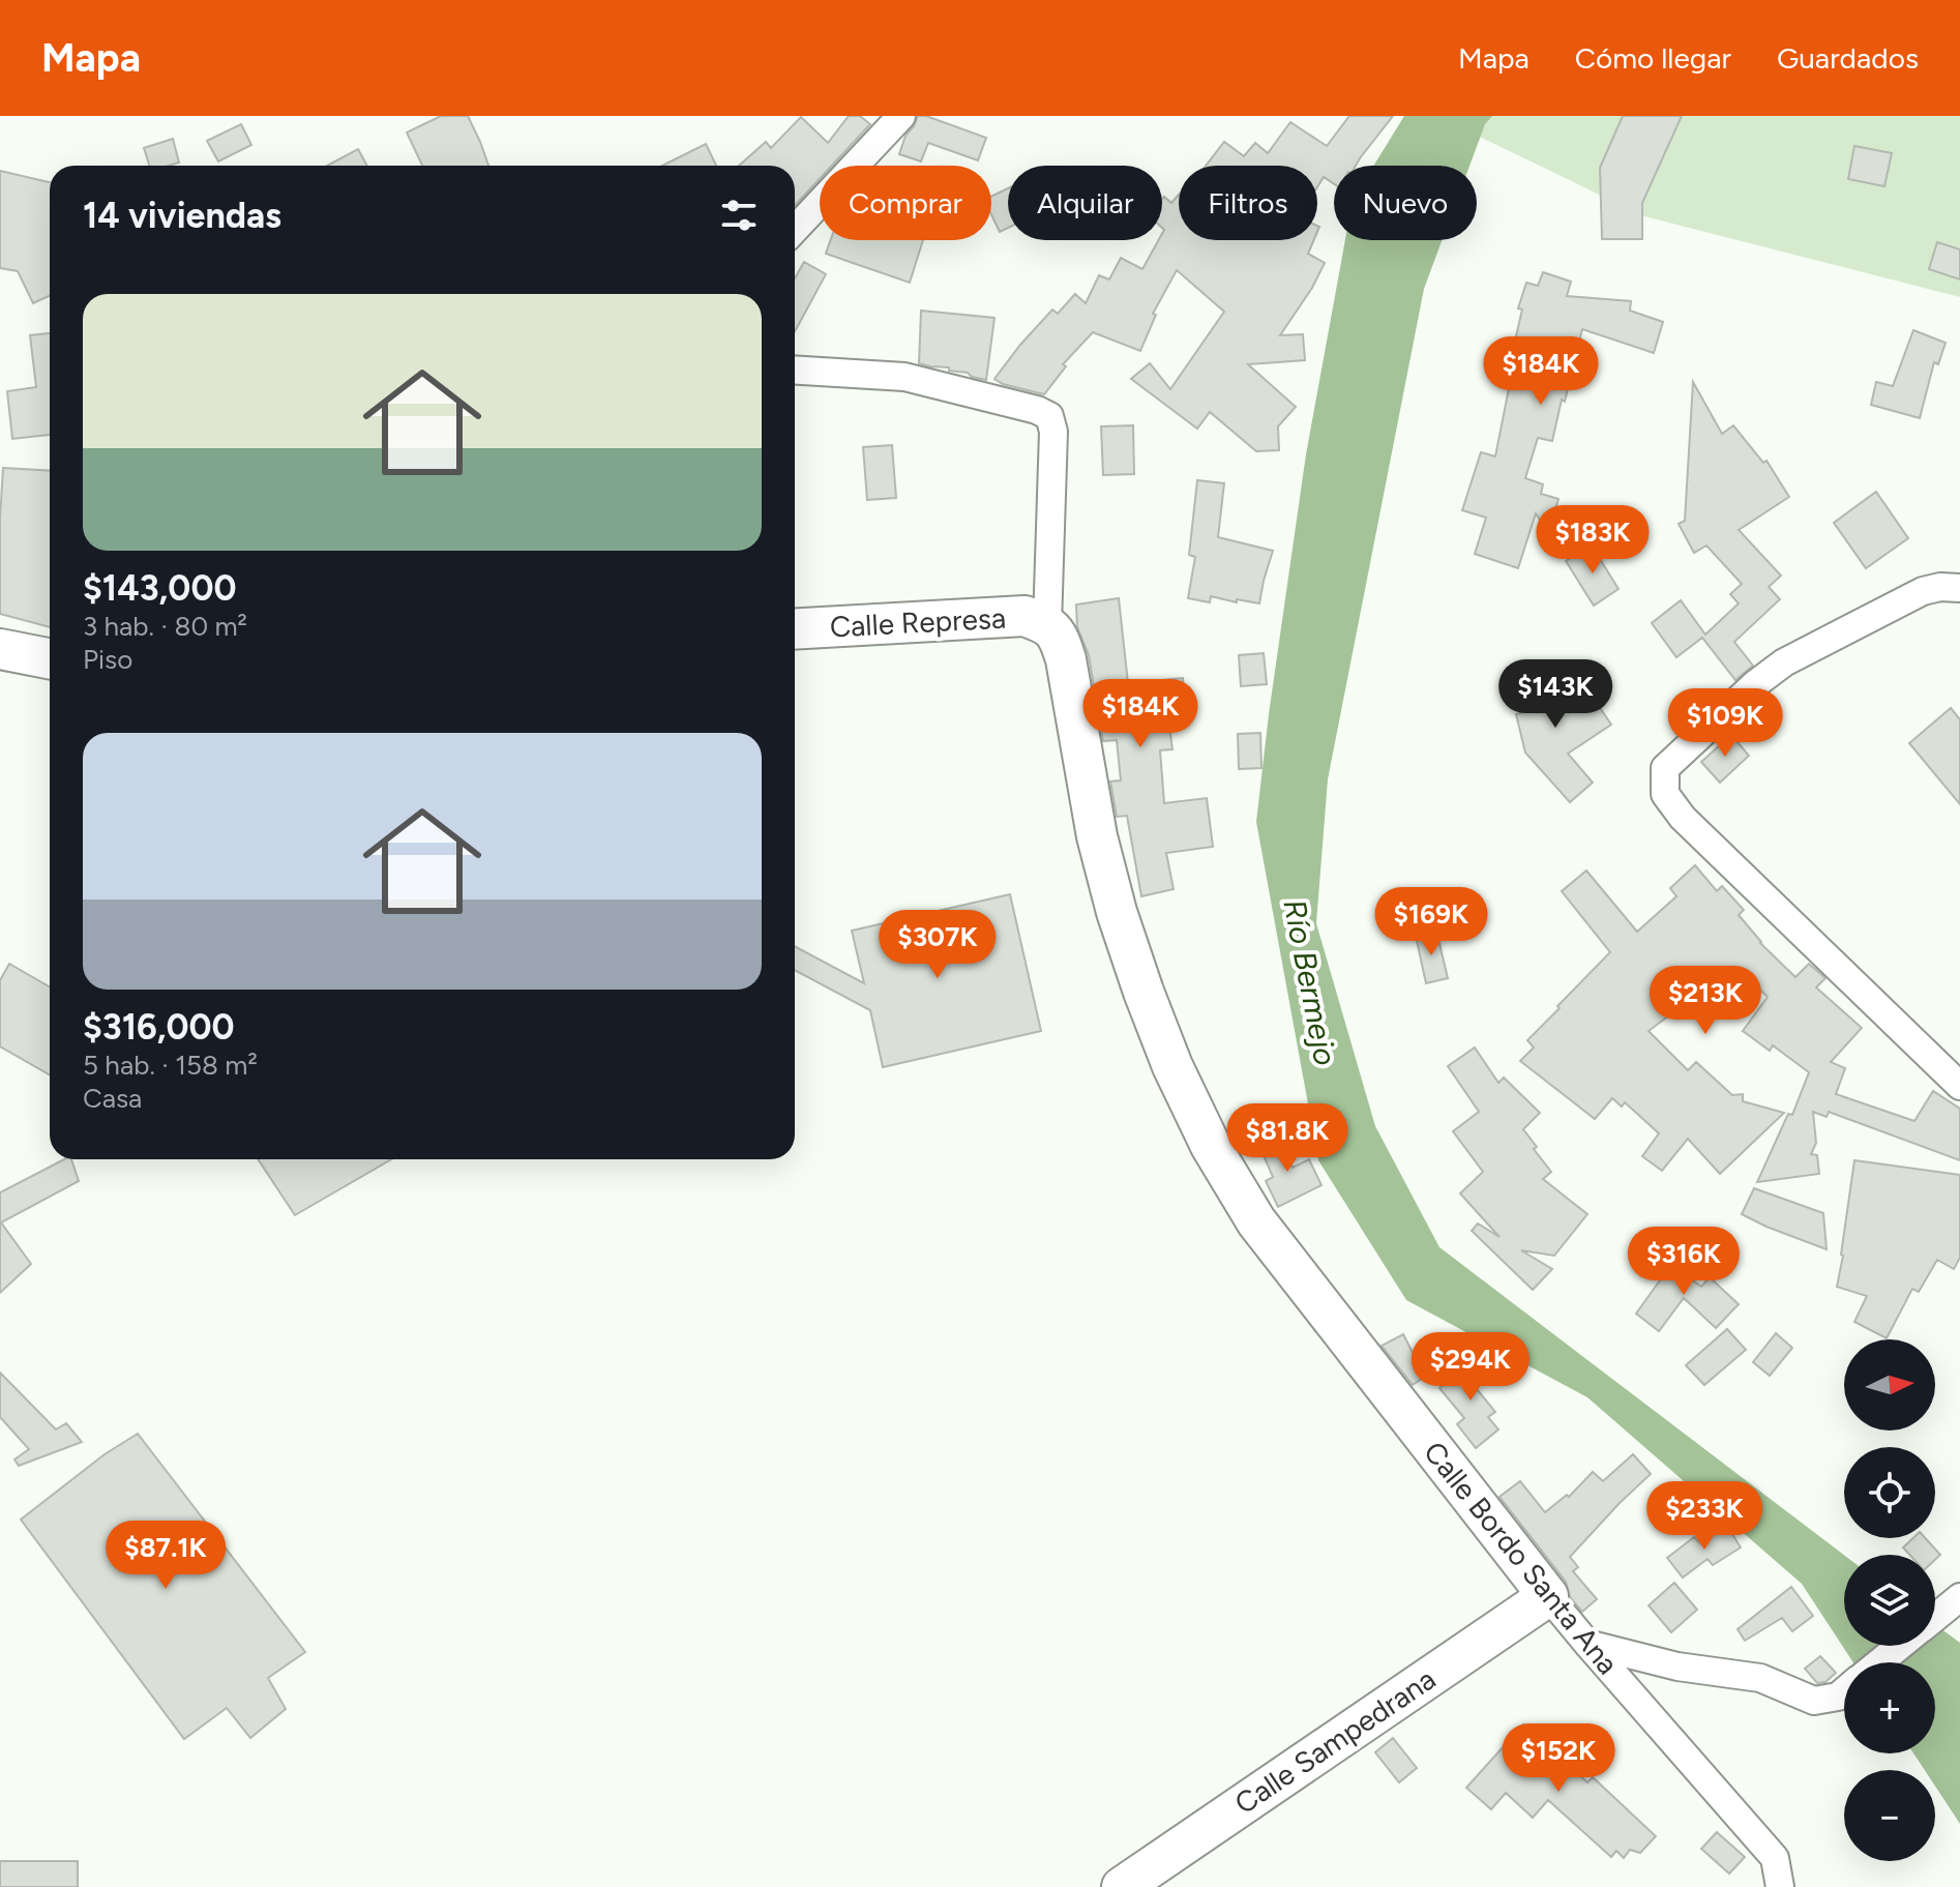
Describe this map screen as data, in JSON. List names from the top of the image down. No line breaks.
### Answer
{"streets":{"street":["Calle Represa","Calle Bordo Santa Ana","Calle Sampedrana"]},"crossings":[["Calle Represa","Calle Bordo Santa Ana"],["Calle Bordo Santa Ana","Calle Sampedrana"]],"water":["Río Bermejo"],"north":"right","page":{"header":"Mapa","nav":["Mapa","Cómo llegar","Guardados"],"chip":["Comprar","Alquilar","Filtros","Nuevo"],"heading":"14 viviendas","list":[{"name":"$143,000","note":"3 hab. · 80 m² · Piso"},{"name":"$316,000","note":"5 hab. · 158 m² · Casa"}],"price":["$184K","$183K","$143K","$184K","$109K","$169K","$307K","$213K","$81.8K","$316K","$294K","$233K","$87.1K","$152K"],"map_buttons":["+","−"]}}
